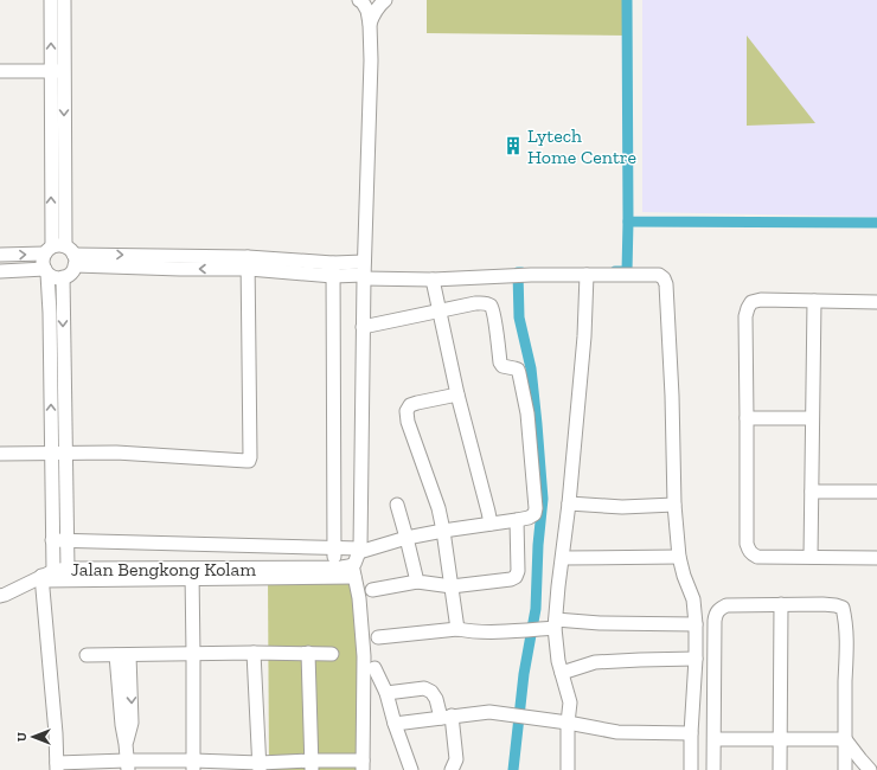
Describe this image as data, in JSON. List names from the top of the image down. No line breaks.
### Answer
{"streets":{"street":["Jalan Bengkong Kolam"]},"places":{"building":["Lytech Home Centre"]},"north":"left"}
